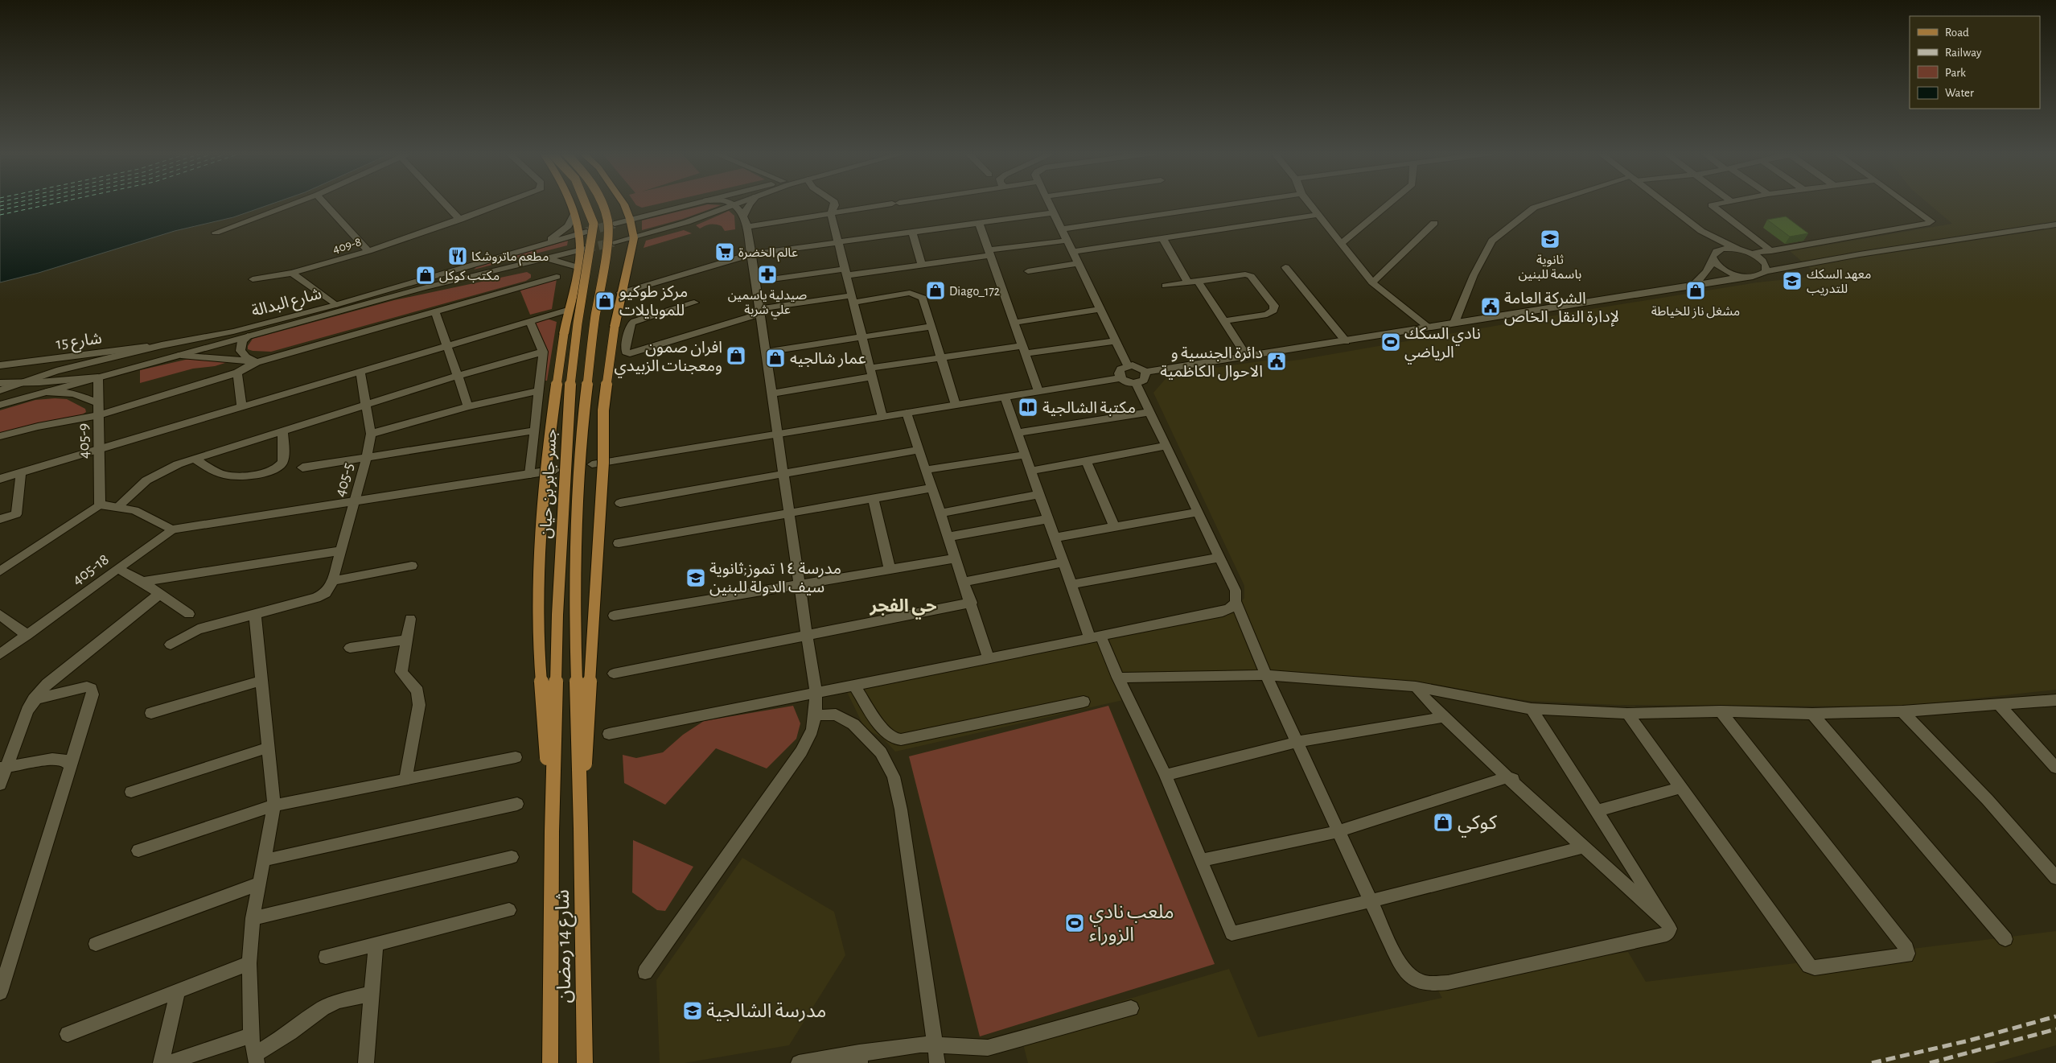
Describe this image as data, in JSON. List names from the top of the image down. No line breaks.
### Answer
{"streets":{"main road":["جسر جابر بن حيان","شارع 14 رمضان"],"street":["409-8","شارع البدالة","شارع 15","405-9","405-5","405-18"]},"crossings":[["شارع البدالة","شارع 15"],["شارع البدالة","405-9"],["جسر جابر بن حيان","شارع 14 رمضان"]],"districts":["حي الفجر"],"places":{"school or university":["ثانوية باسمة للبنين","معهد السكك للتدريب","مدرسة ١٤ تموز;ثانوية سيف الدولة للبنين","مدرسة الشالجية"],"supermarket":["عالم الخضرة"],"restaurant":["مطعم ماتروشكا"],"pharmacy":["صيدلية ياسمين علي شربة"],"shop":["مكتب كوكل","Diago_172","مشغل ناز للخياطة","مركز طوكيو للموبايلات","افران صمون ومعجنات الزبيدي","عمار شالجيه","كوكي"],"public building":["الشركة العامة لإدارة النقل الخاص","دائرة الجنسية و الاحوال الكاظمية"],"sports":["نادي السكك الرياضي","ملعب نادي الزوراء"],"library":["مكتبة الشالجية"]},"legend":["Road","Railway","Park","Water"]}
